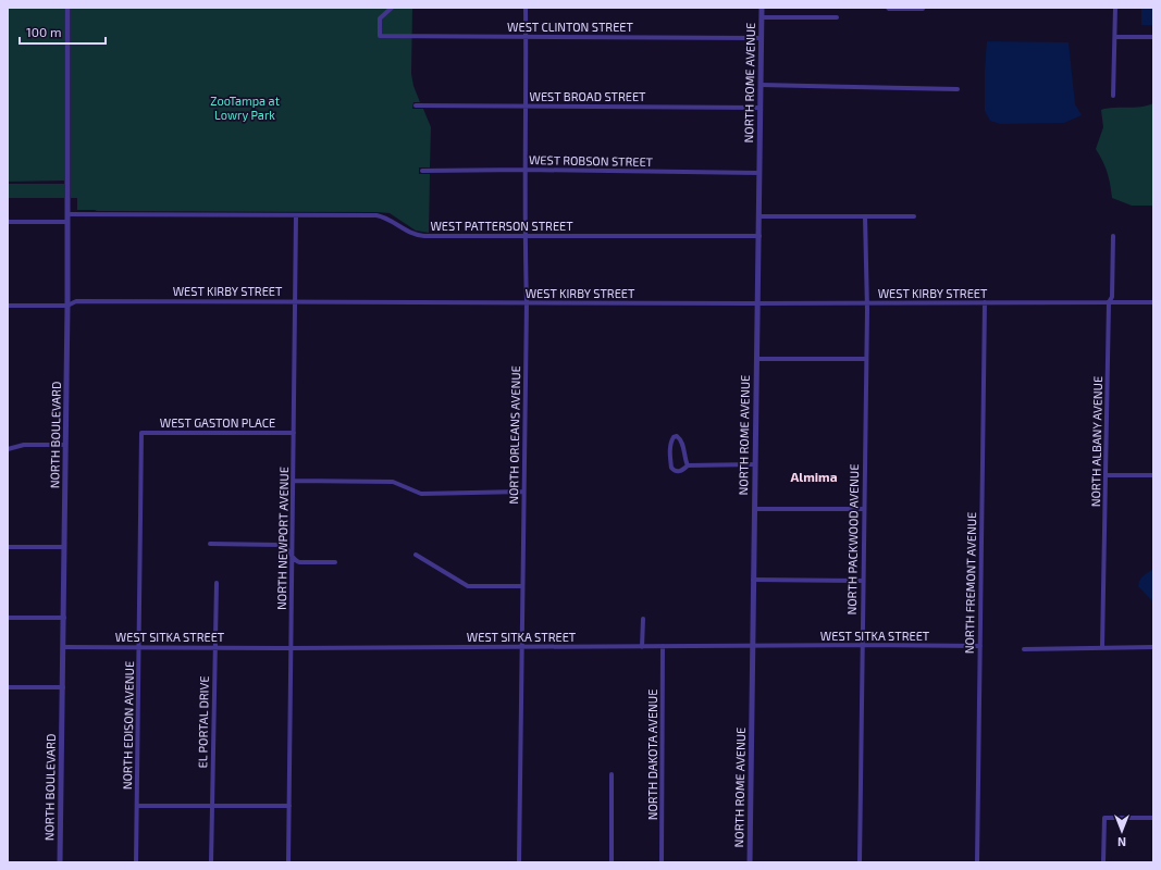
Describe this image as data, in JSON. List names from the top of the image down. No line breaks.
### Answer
{"streets":{"street":["WEST CLINTON STREET","NORTH ROME AVENUE","WEST BROAD STREET","WEST ROBSON STREET","WEST PATTERSON STREET","WEST KIRBY STREET","WEST GASTON PLACE","NORTH BOULEVARD","NORTH ORLEANS AVENUE","NORTH ALBANY AVENUE","NORTH NEWPORT AVENUE","NORTH PACKWOOD AVENUE","NORTH FREMONT AVENUE","WEST SITKA STREET","EL PORTAL DRIVE","NORTH EDISON AVENUE","NORTH DAKOTA AVENUE"]},"crossings":[["WEST CLINTON STREET","NORTH ROME AVENUE"],["WEST CLINTON STREET","NORTH ORLEANS AVENUE"],["NORTH ROME AVENUE","WEST BROAD STREET"],["NORTH ROME AVENUE","WEST ROBSON STREET"],["NORTH ROME AVENUE","WEST PATTERSON STREET"],["NORTH ROME AVENUE","WEST KIRBY STREET"],["NORTH ROME AVENUE","WEST SITKA STREET"],["WEST BROAD STREET","NORTH ORLEANS AVENUE"],["WEST ROBSON STREET","NORTH ORLEANS AVENUE"],["WEST PATTERSON STREET","NORTH BOULEVARD"],["WEST PATTERSON STREET","NORTH ORLEANS AVENUE"],["WEST PATTERSON STREET","NORTH NEWPORT AVENUE"],["WEST KIRBY STREET","NORTH BOULEVARD"],["WEST KIRBY STREET","NORTH ORLEANS AVENUE"],["WEST KIRBY STREET","NORTH ALBANY AVENUE"],["WEST KIRBY STREET","NORTH NEWPORT AVENUE"],["WEST KIRBY STREET","NORTH PACKWOOD AVENUE"],["WEST KIRBY STREET","NORTH FREMONT AVENUE"],["WEST GASTON PLACE","NORTH NEWPORT AVENUE"],["WEST GASTON PLACE","NORTH EDISON AVENUE"],["NORTH BOULEVARD","WEST SITKA STREET"],["NORTH ORLEANS AVENUE","WEST SITKA STREET"],["NORTH NEWPORT AVENUE","WEST SITKA STREET"],["NORTH PACKWOOD AVENUE","WEST SITKA STREET"],["NORTH FREMONT AVENUE","WEST SITKA STREET"],["WEST SITKA STREET","EL PORTAL DRIVE"],["WEST SITKA STREET","NORTH EDISON AVENUE"],["WEST SITKA STREET","NORTH DAKOTA AVENUE"]],"districts":["Almima"],"parks":["ZooTampa at Lowry Park"],"scale_bar":"100 m","north":"bottom"}
